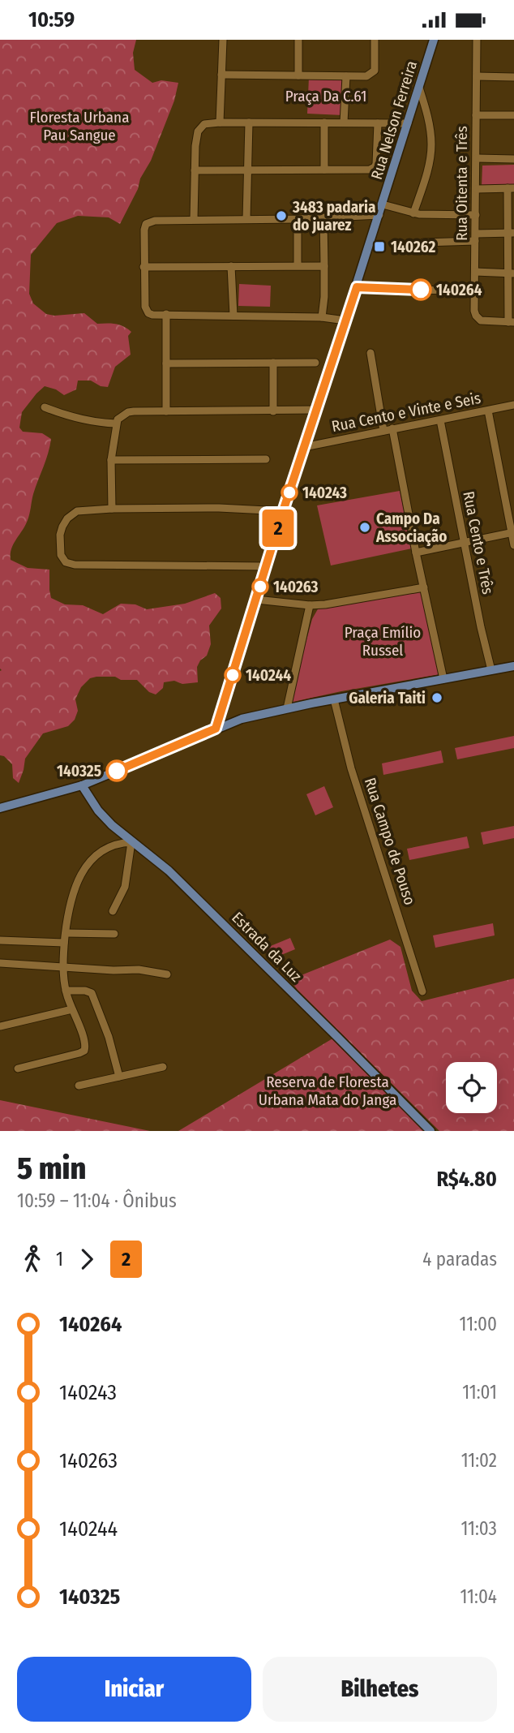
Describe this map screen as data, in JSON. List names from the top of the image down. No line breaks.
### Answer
{"streets":{"main road":["Rua Nelson Ferreira","Estrada da Luz"],"street":["Rua Oitenta e Três","Rua Cento e Vinte e Seis","Rua Cento e Três","Rua Campo de Pouso"]},"crossings":[["Rua Nelson Ferreira","Rua Cento e Vinte e Seis"],["Rua Cento e Vinte e Seis","Rua Cento e Três"]],"parks":["Praça Da C.61","Floresta Urbana Pau Sangue","Praça Emílio Russel","Reserva de Floresta Urbana Mata do Janga"],"places":{"other":["3483 padaria do juarez","140264","140243","Campo Da Associação","140263","140244","Galeria Taiti","140325"],"transit":["140262"]},"lines":["bus line 2"],"page":{"status":"10:59","on_map":"2","heading":["5 min","10:59 – 11:04 · Ônibus","R$4.80"],"legs":["1","2","4 paradas"],"list":[{"name":"140264","value":"11:00"},{"name":"140243","value":"11:01"},{"name":"140263","value":"11:02"},{"name":"140244","value":"11:03"},{"name":"140325","value":"11:04"}],"buttons":["Iniciar","Bilhetes"]}}
